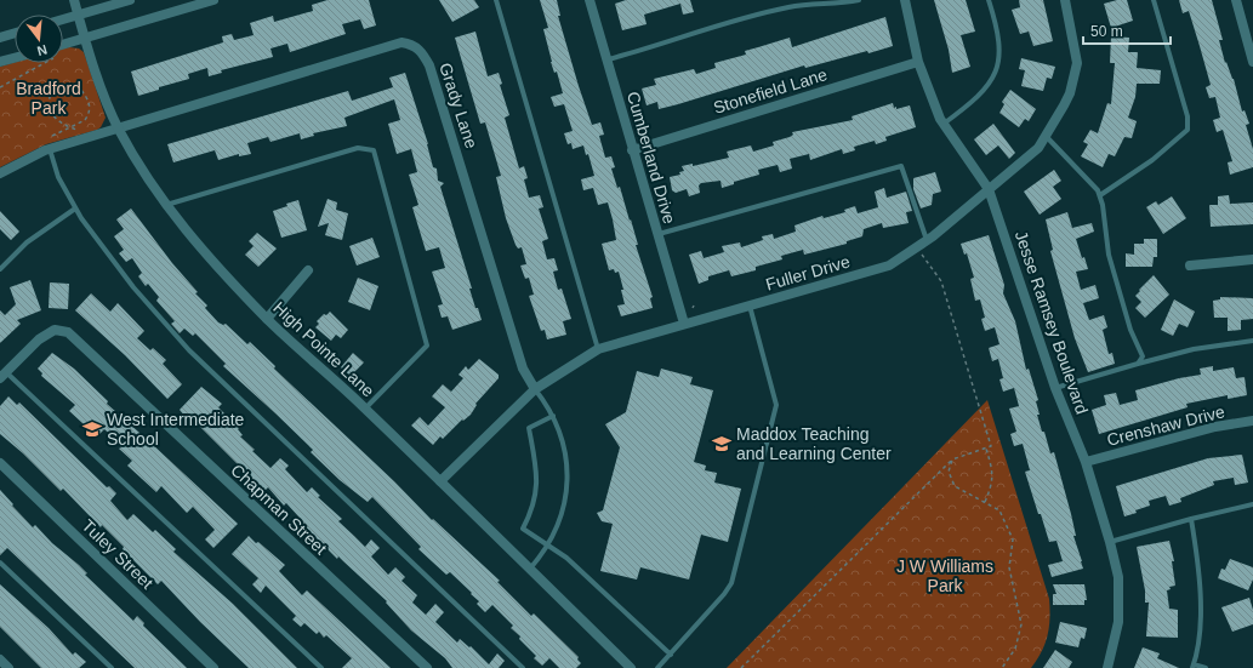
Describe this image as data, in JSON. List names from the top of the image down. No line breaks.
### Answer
{"streets":{"street":["Stonefield Lane","Grady Lane","Cumberland Drive","Fuller Drive","Jesse Ramsey Boulevard","High Pointe Lane","Crenshaw Drive","Chapman Street","Tuley Street"]},"crossings":[["Stonefield Lane","Cumberland Drive"],["Stonefield Lane","Jesse Ramsey Boulevard"],["Grady Lane","Fuller Drive"],["Grady Lane","High Pointe Lane"],["Cumberland Drive","Fuller Drive"],["Fuller Drive","Jesse Ramsey Boulevard"],["Fuller Drive","High Pointe Lane"],["Jesse Ramsey Boulevard","Crenshaw Drive"]],"parks":["Bradford Park","J W Williams Park"],"places":{"school or university":["West Intermediate School","Maddox Teaching and Learning Center"]},"scale_bar":"50 m","north":"bottom"}
